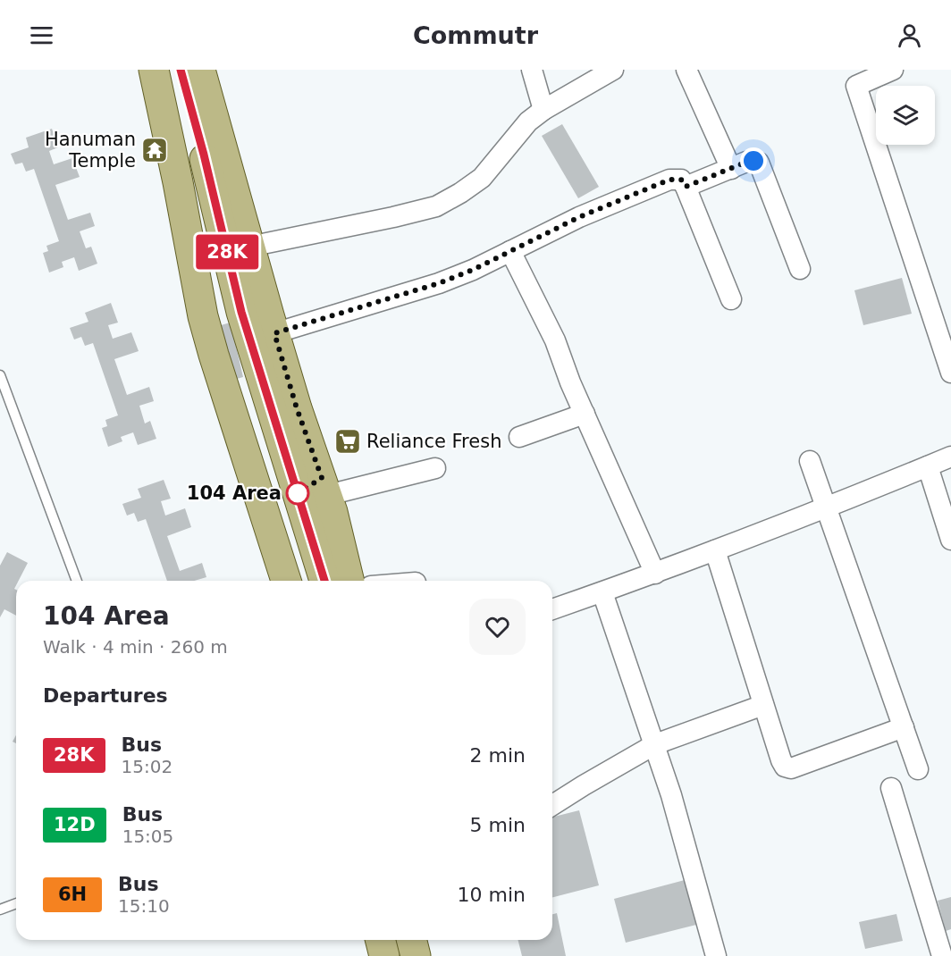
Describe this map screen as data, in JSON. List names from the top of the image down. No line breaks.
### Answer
{"places":{"temple":["Hanuman Temple"],"supermarket":["Reliance Fresh"],"other":["104 Area"]},"lines":["bus line 28K"],"page":{"header":"Commutr","on_map":"28K","heading":[["104 Area","Walk · 4 min · 260 m"],"Departures"],"list":[{"mark":"28K","name":"Bus","note":"15:02","value":"2 min"},{"mark":"12D","name":"Bus","note":"15:05","value":"5 min"},{"mark":"6H","name":"Bus","note":"15:10","value":"10 min"}]}}
